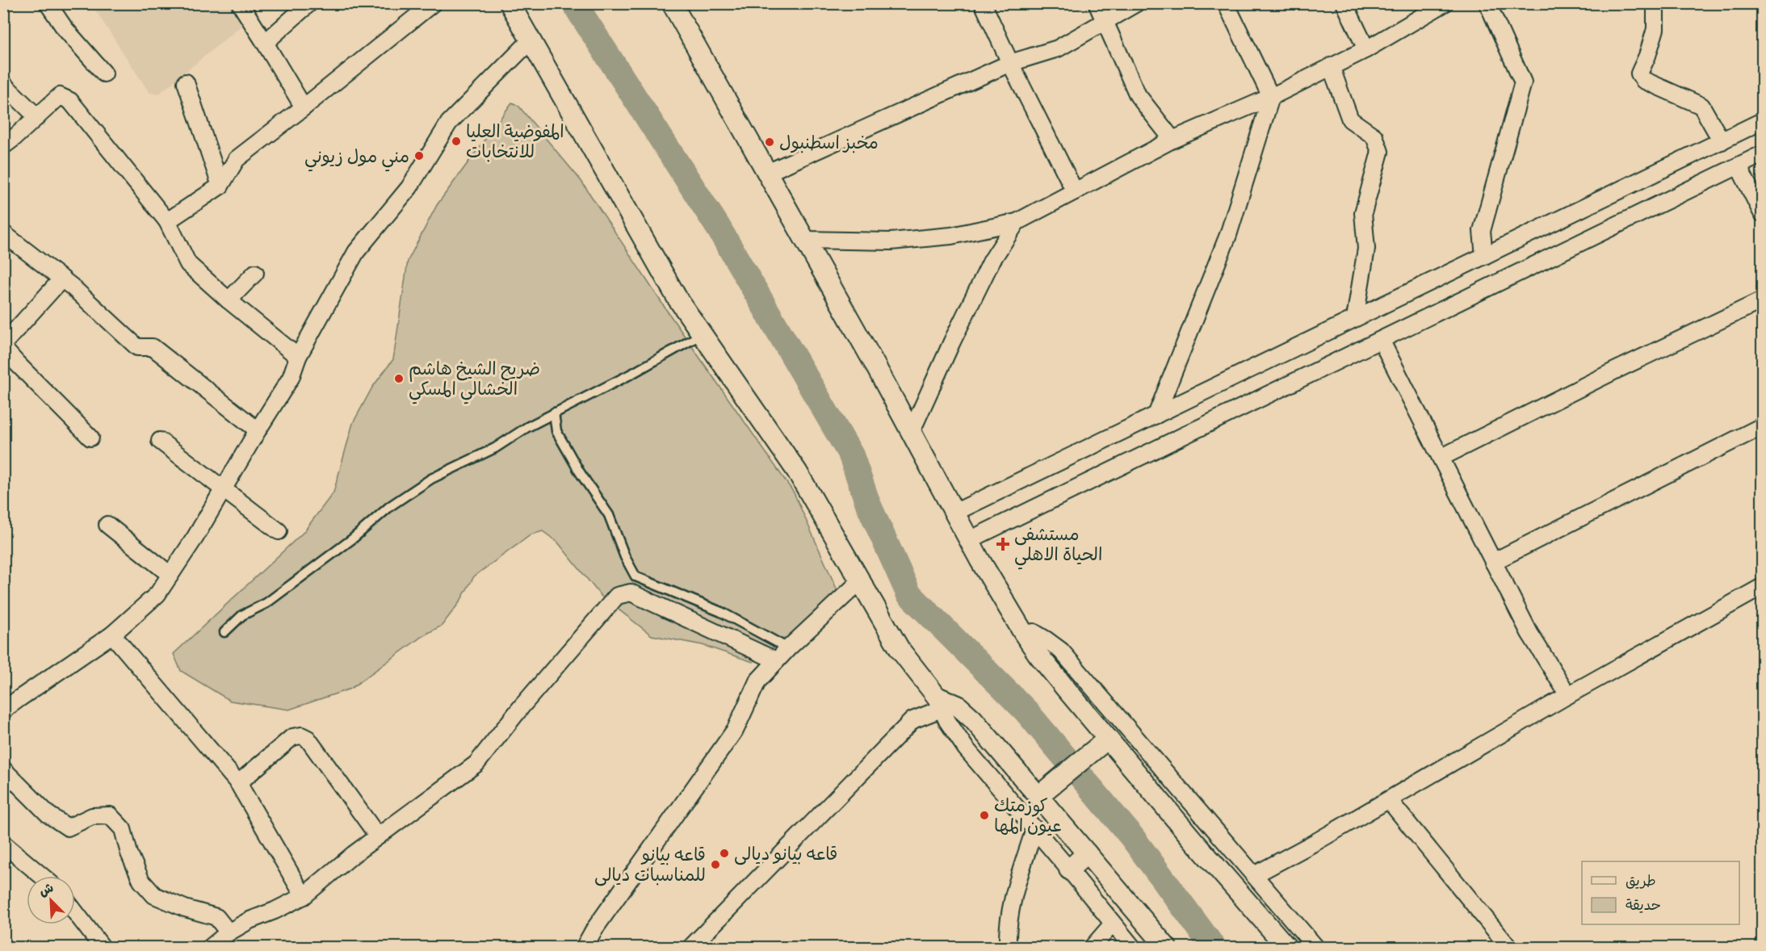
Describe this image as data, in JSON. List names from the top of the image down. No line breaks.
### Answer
{"places":{"other":["المفوضية العليا للانتخابات","مخبز اسطنبول","مني مول زيوني","ضريح الشيخ هاشم الخشالي المسكي","كوزمتك عيون المها","قاعه بيانو ديالى","قاعه بيانو للمناسبات ديالى"],"health":["مستشفى الحياة الاهلي"]},"legend":["طريق","حديقة"],"north":"top left"}
